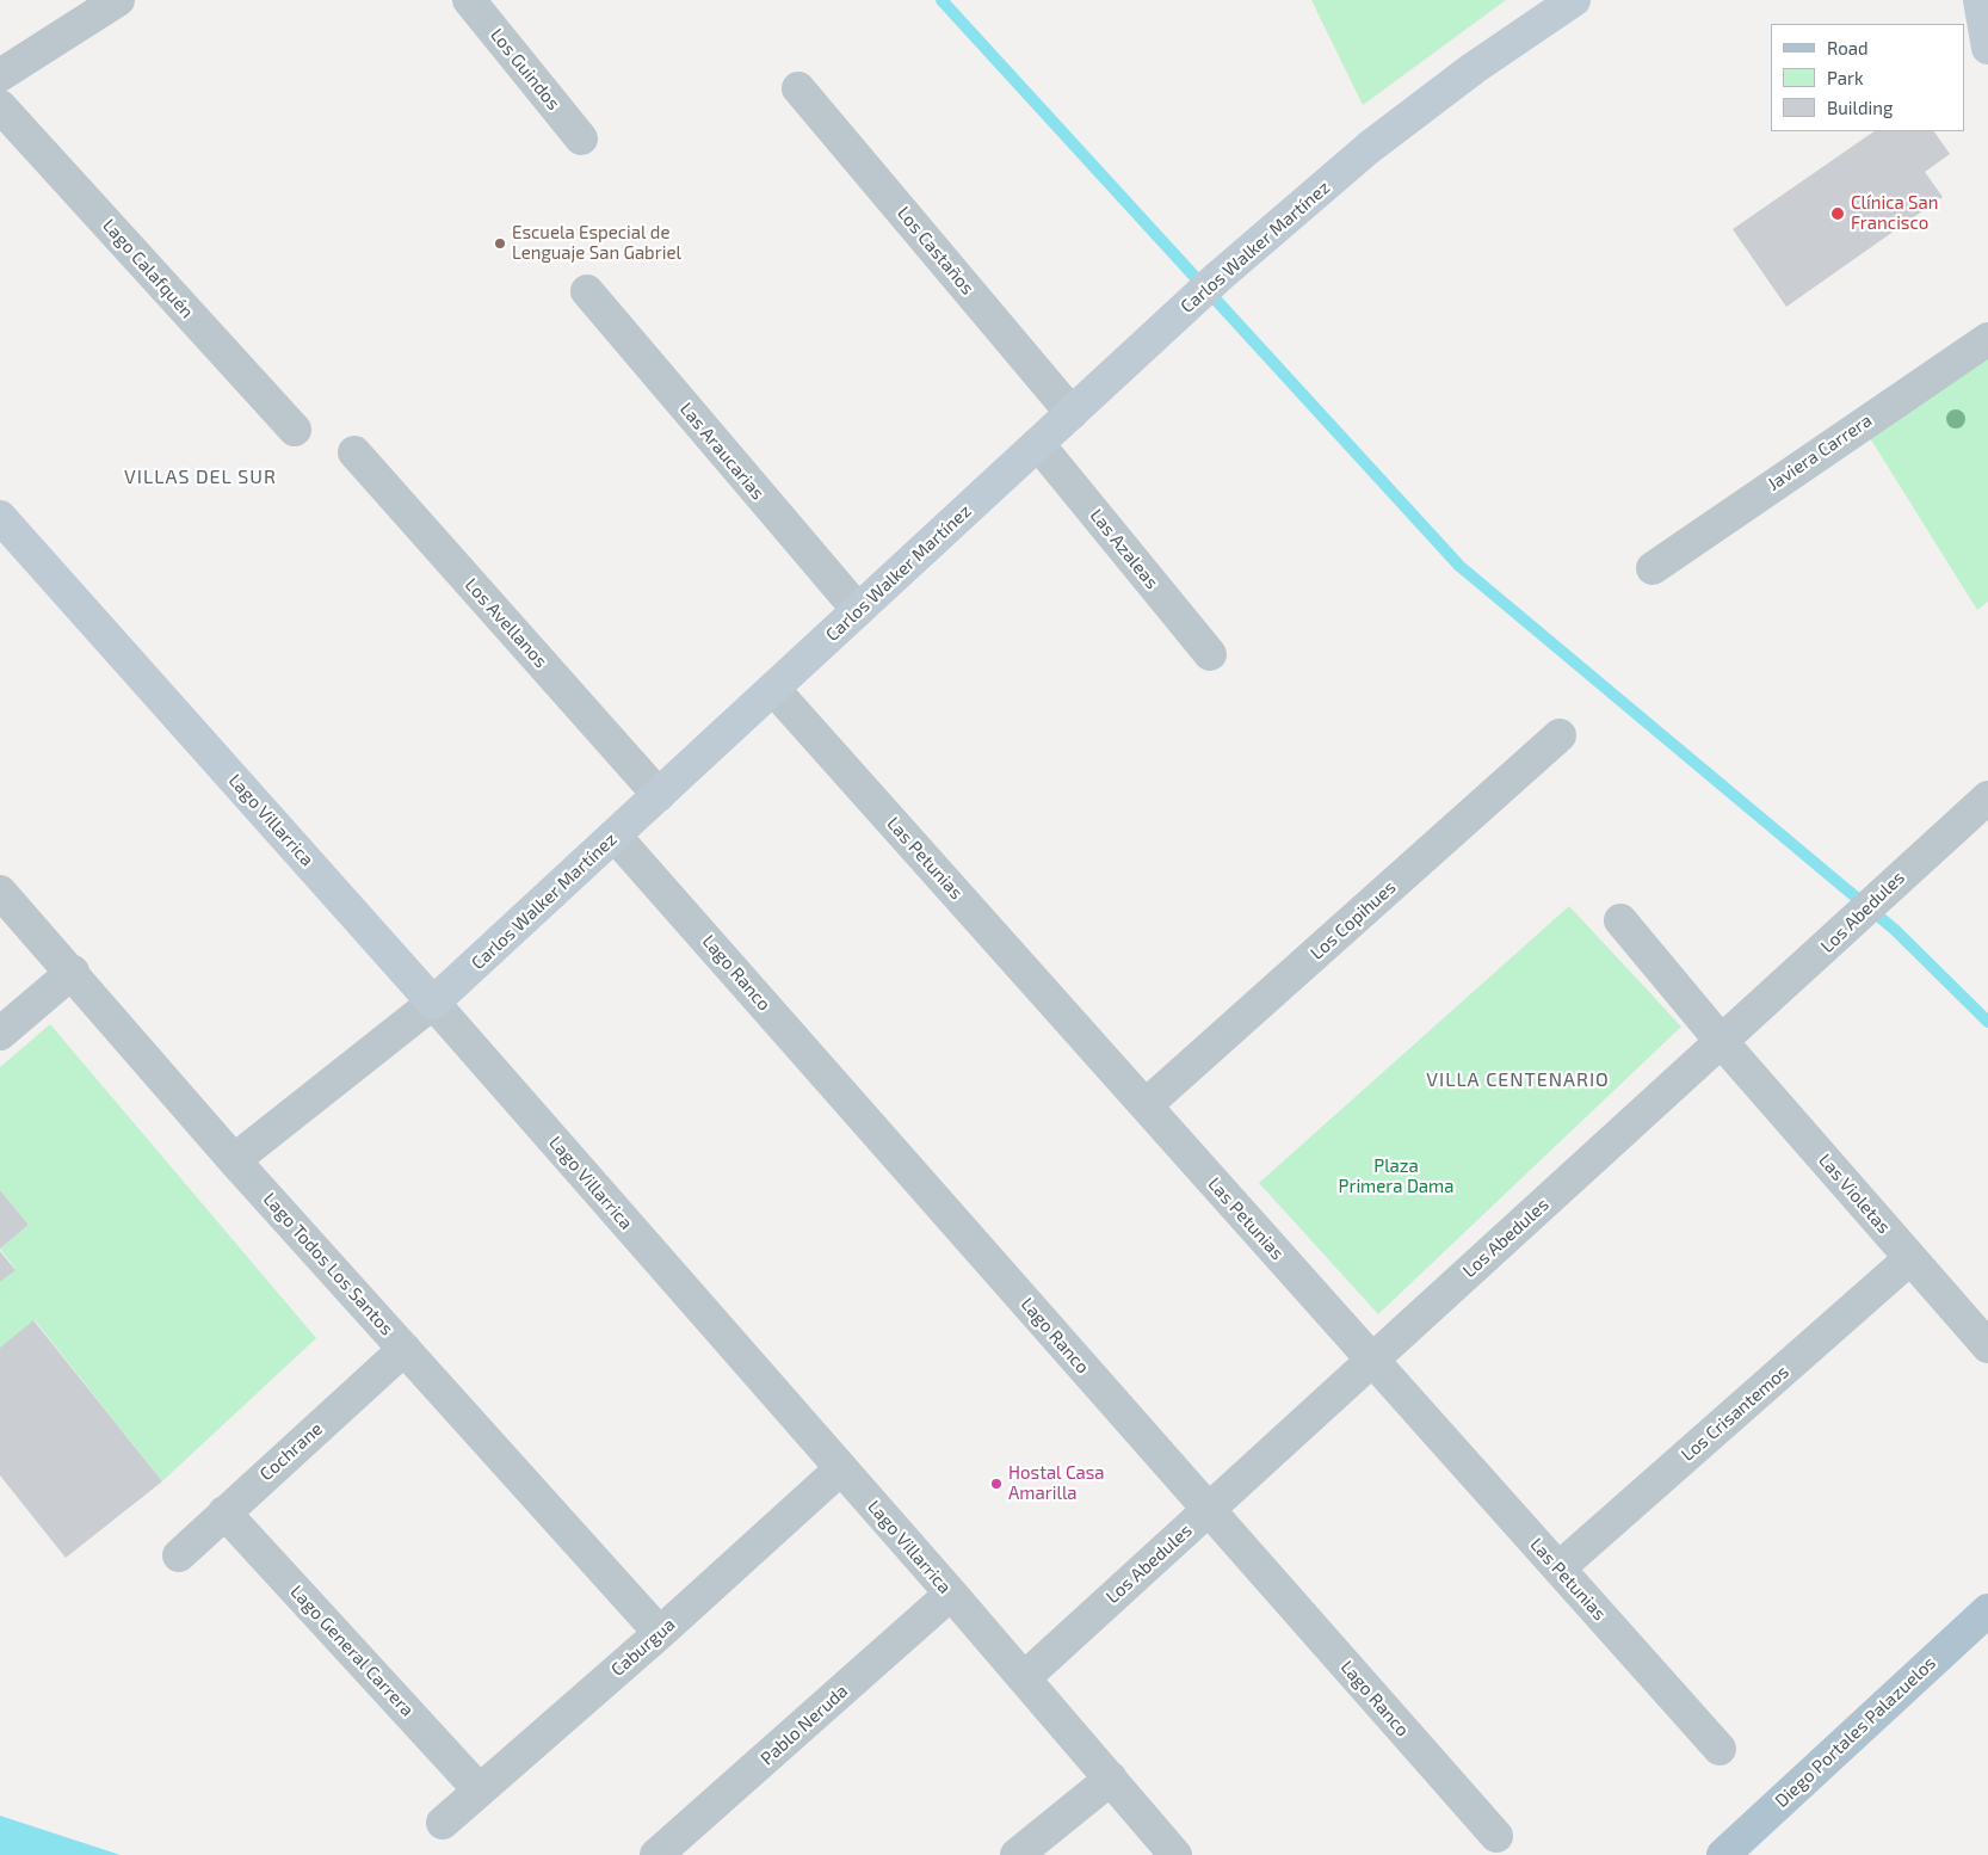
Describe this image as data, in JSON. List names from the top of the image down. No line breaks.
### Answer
{"streets":{"main road":["Diego Portales Palazuelos"],"street":["Los Guindos","Carlos Walker Martínez","Los Castaños","Lago Calafquén","Las Araucarias","Javiera Carrera","Las Azaleas","Los Avellanos","Lago Villarrica","Las Petunias","Los Abedules","Los Copihues","Lago Ranco","Las Violetas","Lago Todos Los Santos","Los Crisantemos","Cochrane","Caburgua","Lago General Carrera","Pablo Neruda"]},"crossings":[["Carlos Walker Martínez","Los Castaños"],["Carlos Walker Martínez","Las Araucarias"],["Carlos Walker Martínez","Las Azaleas"],["Carlos Walker Martínez","Los Avellanos"],["Carlos Walker Martínez","Lago Villarrica"],["Carlos Walker Martínez","Las Petunias"],["Carlos Walker Martínez","Lago Ranco"],["Carlos Walker Martínez","Lago Todos Los Santos"],["Lago Villarrica","Los Abedules"],["Lago Villarrica","Caburgua"],["Lago Villarrica","Pablo Neruda"],["Las Petunias","Los Abedules"],["Las Petunias","Los Copihues"],["Las Petunias","Los Crisantemos"],["Los Abedules","Lago Ranco"],["Los Abedules","Las Violetas"],["Las Violetas","Los Crisantemos"],["Lago Todos Los Santos","Cochrane"],["Lago Todos Los Santos","Caburgua"],["Cochrane","Lago General Carrera"],["Caburgua","Lago General Carrera"]],"districts":["VILLAS DEL SUR","VILLA CENTENARIO"],"parks":["Plaza Primera Dama"],"places":["Clínica San Francisco","Escuela Especial de Lenguaje San Gabriel","Hostal Casa Amarilla"],"legend":["Road","Park","Building"]}
